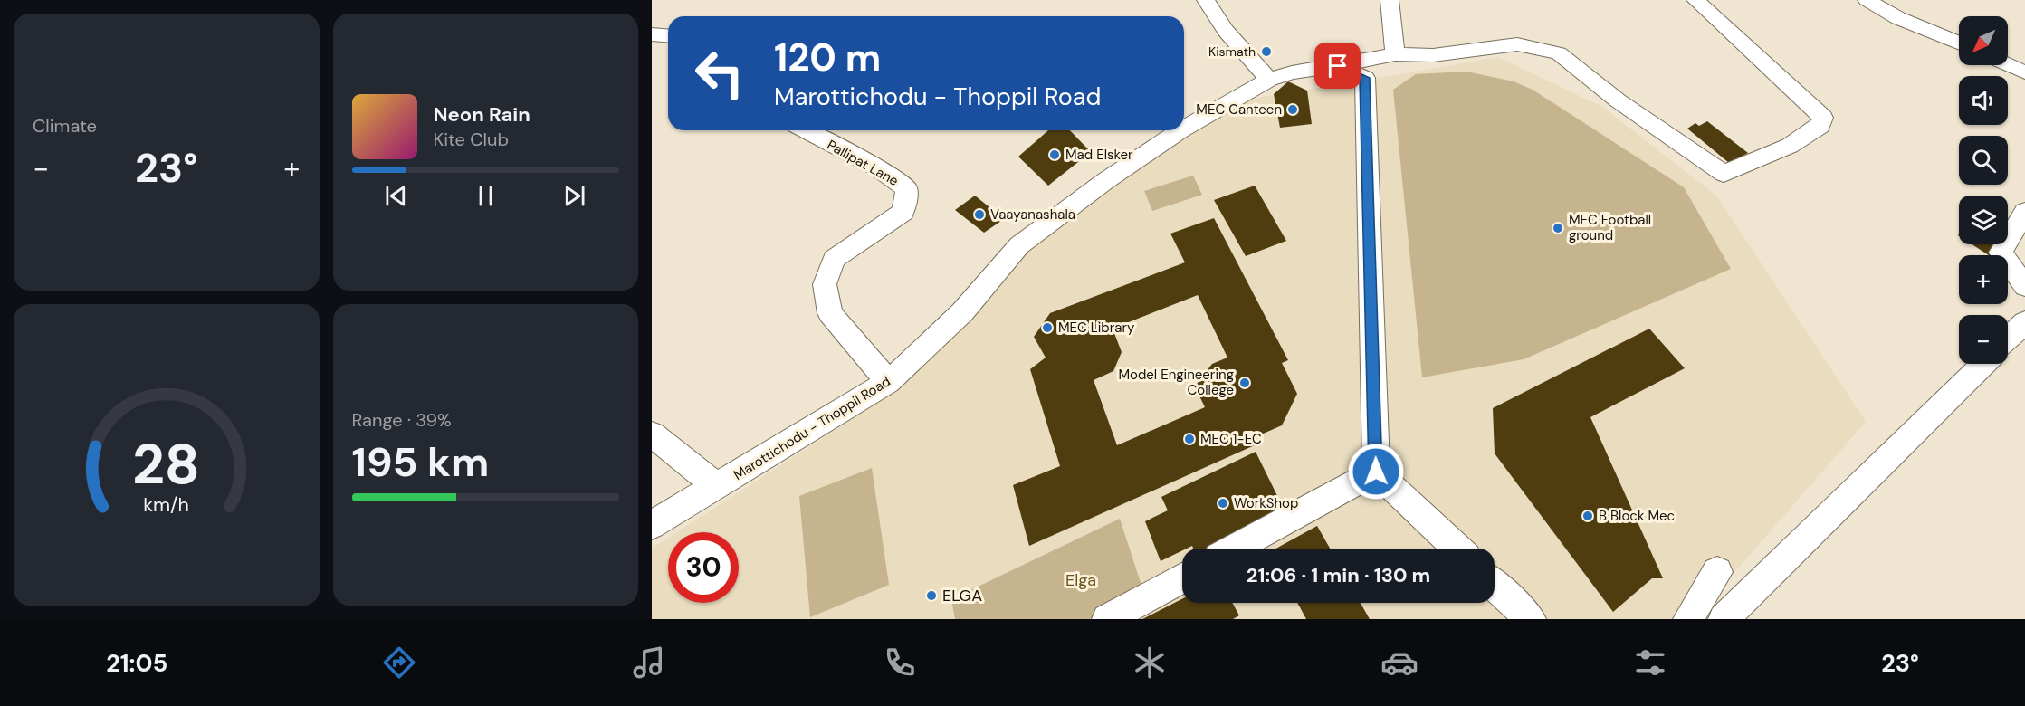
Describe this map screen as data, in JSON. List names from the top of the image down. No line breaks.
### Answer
{"streets":{"street":["Pallipat Lane","Marottichodu - Thoppil Road"]},"crossings":[["Pallipat Lane","Marottichodu - Thoppil Road"]],"parks":["Elga"],"places":["Kismath","MEC Canteen","Mad Elsker","Vaayanashala","MEC Football ground","MEC Library","Model Engineering College","MEC 1-EC","WorkShop","B Block Mec","ELGA"],"north":"bottom left","page":{"tile":["Climate",["Range · 39%","195 km"]],"map_buttons":["+","−"],"turn":["120 m","Marottichodu - Thoppil Road"],"song":["Neon Rain","Kite Club"],"heat":["−","23°","+"],"limit":"30","trip":"21:06 · 1 min · 130 m","tabs":["21:05","23°"],"gauge":["28","km/h"]}}
